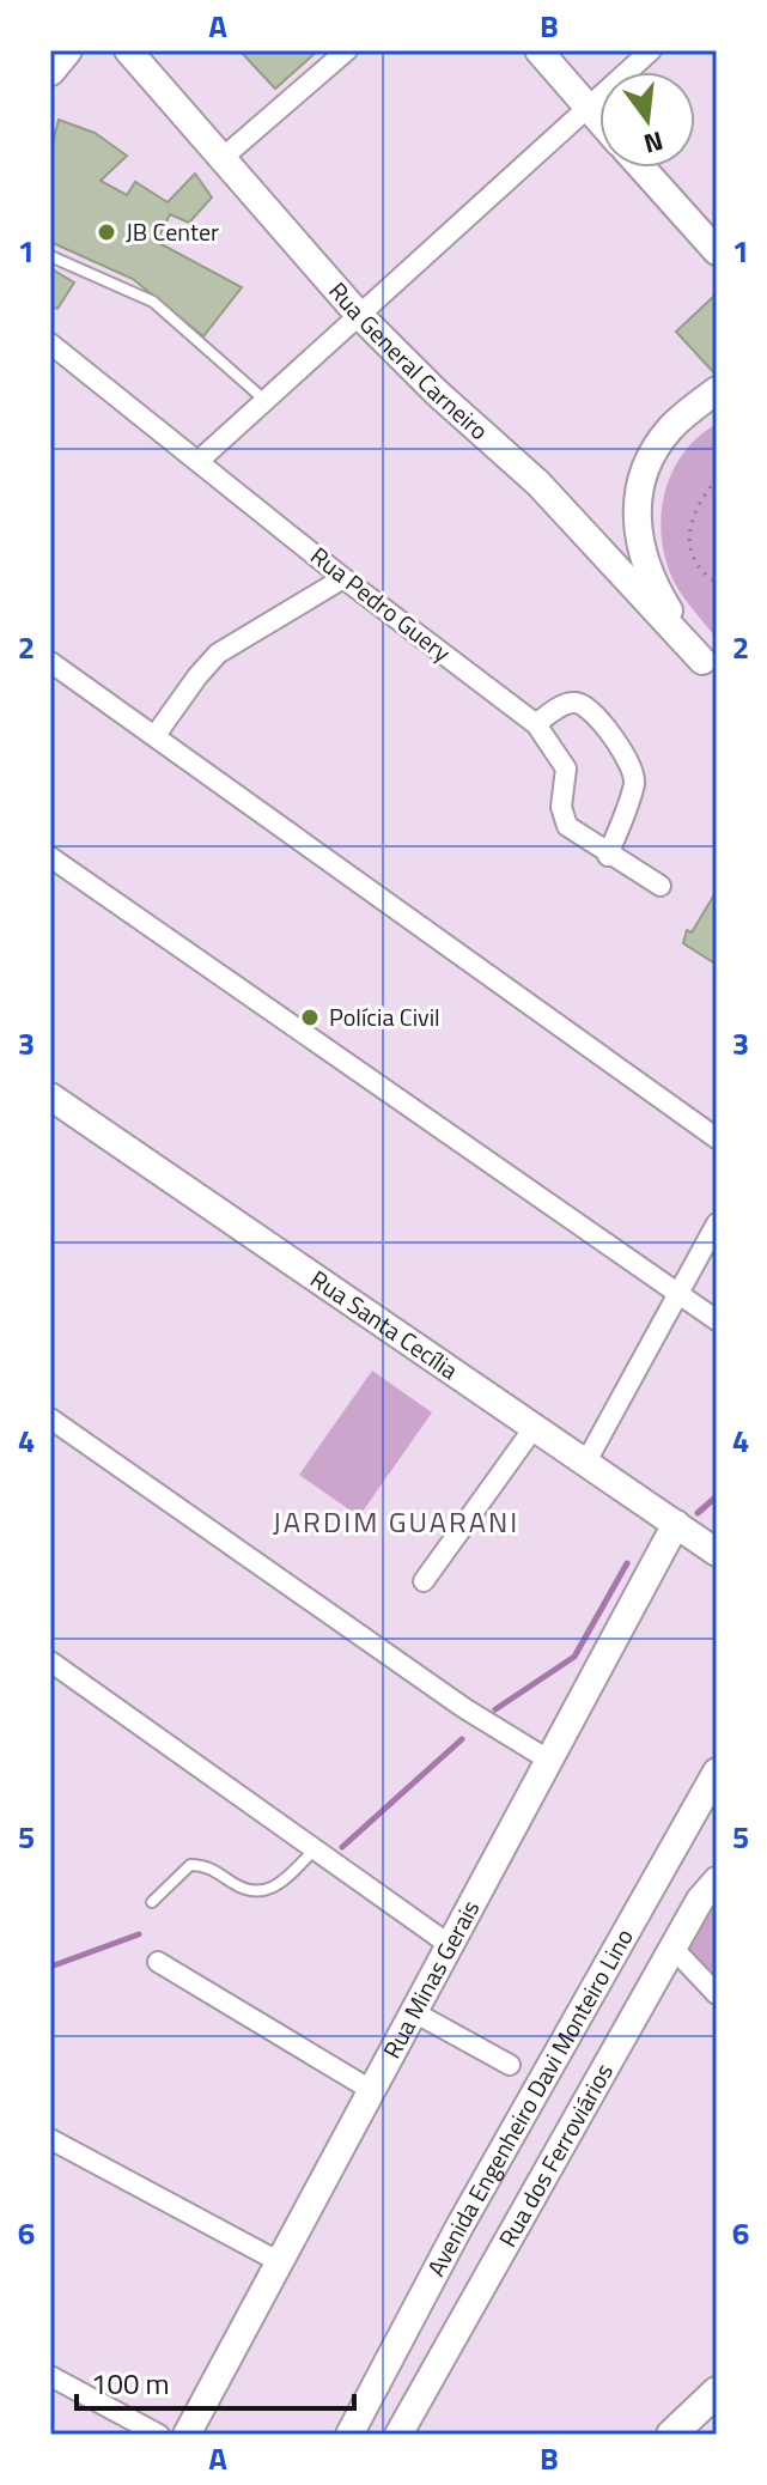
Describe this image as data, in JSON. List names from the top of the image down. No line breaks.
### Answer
{"streets":{"street":["Rua General Carneiro","Rua Pedro Guery","Rua Santa Cecília","Rua Minas Gerais","Avenida Engenheiro Davi Monteiro Lino","Rua dos Ferroviários"]},"crossings":[["Rua Santa Cecília","Rua Minas Gerais"]],"districts":["JARDIM GUARANI"],"places":["JB Center","Polícia Civil"],"scale_bar":"100 m","north":"bottom","grid":{"columns":["A","B"],"rows":["1","2","3","4","5","6"]}}
